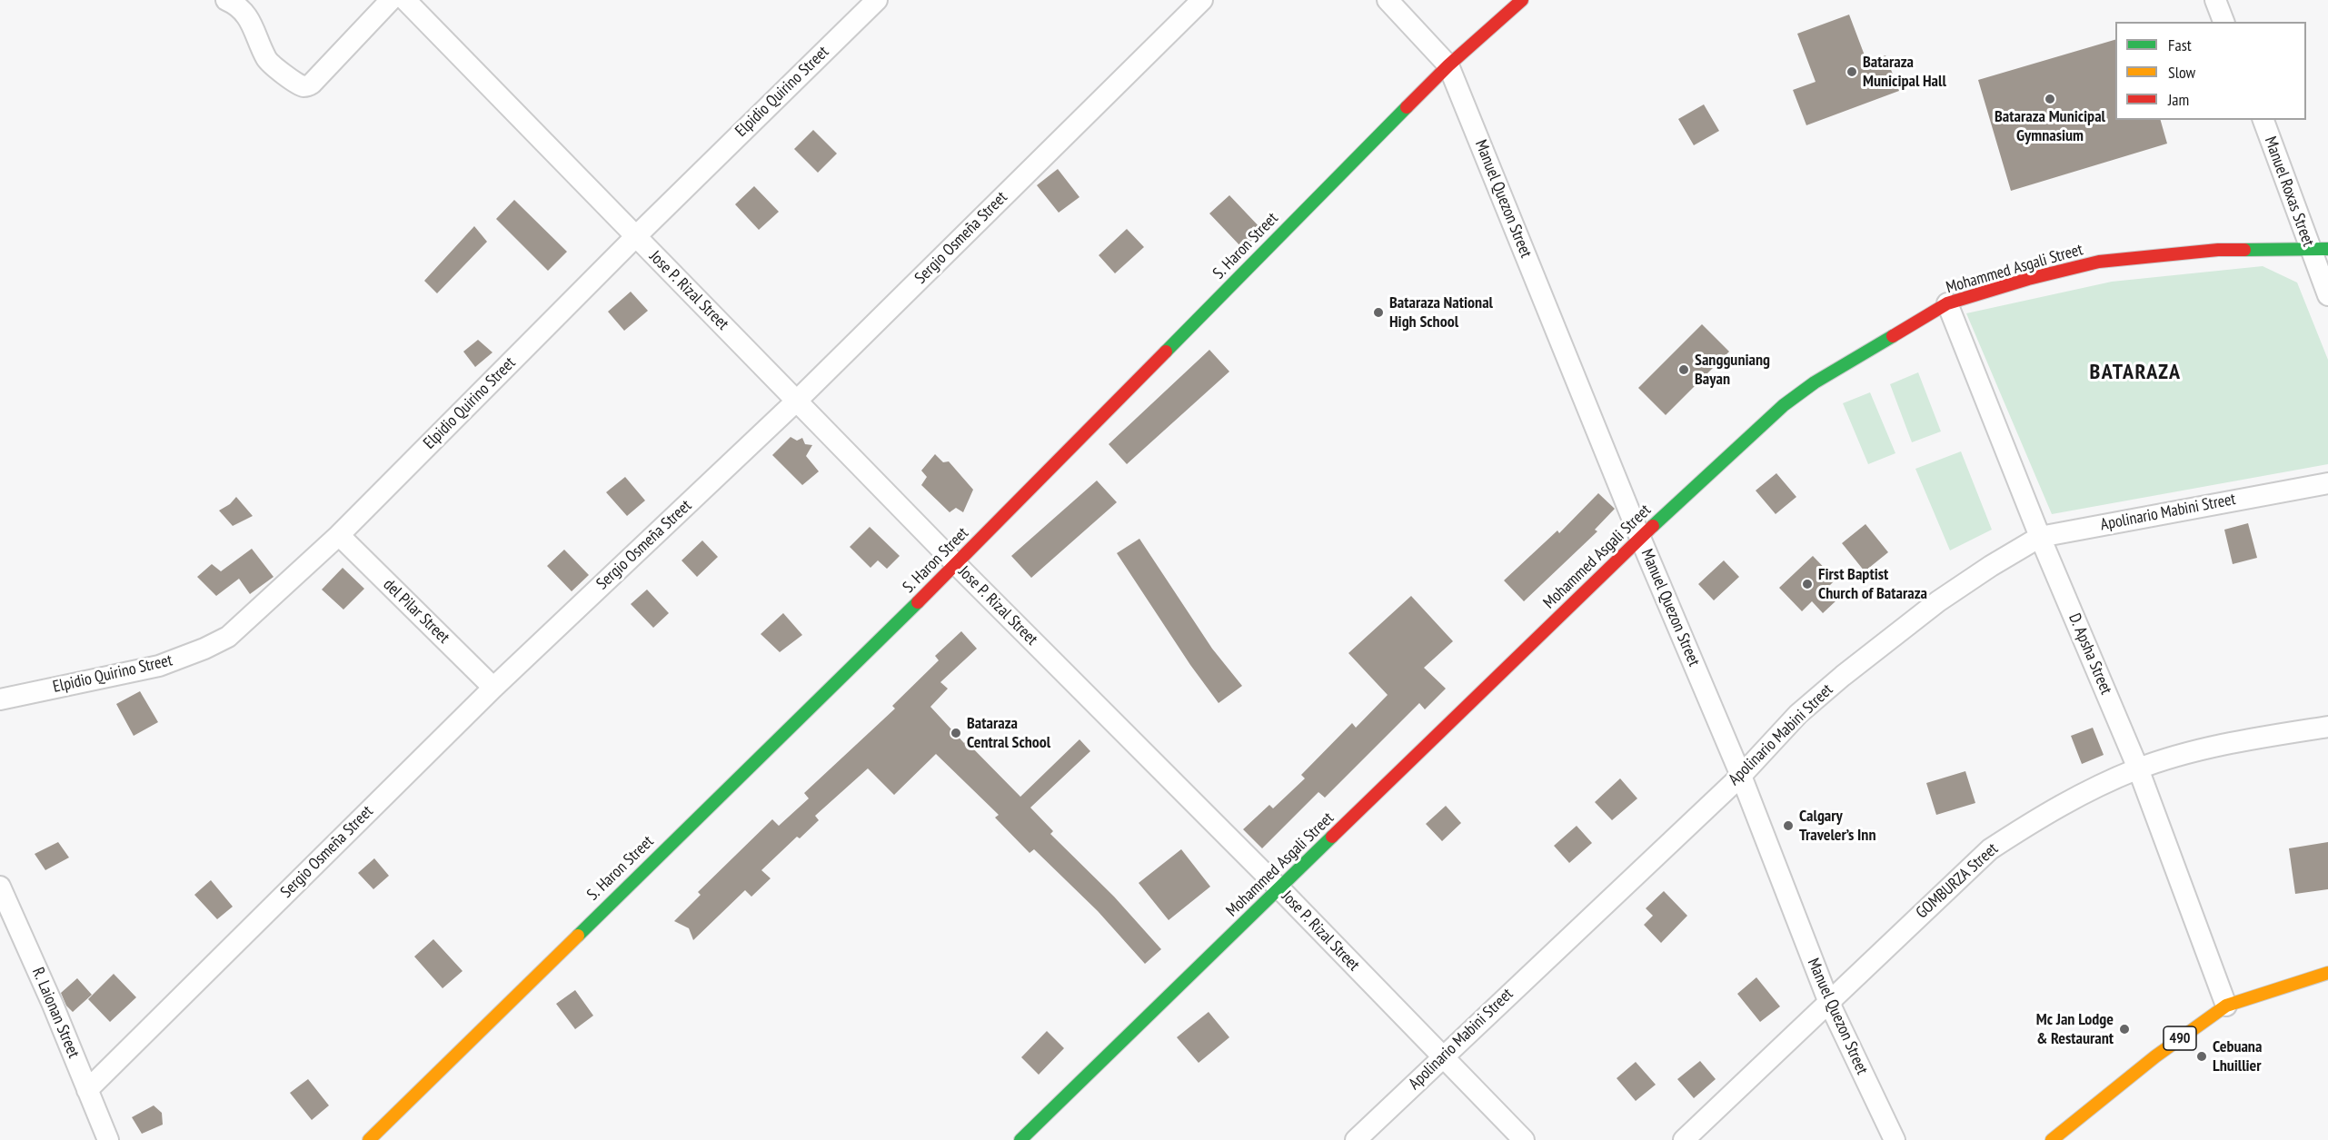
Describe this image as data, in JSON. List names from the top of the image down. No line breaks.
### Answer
{"streets":{"street":["Elpidio Quirino Street","Manuel Roxas Street","Manuel Quezon Street","Sergio Osmeña Street","S. Haron Street","Mohammed Asgali Street","Jose P. Rizal Street","Apolinario Mabini Street","del Pilar Street","D. Apsha Street","GOMBURZA Street","R. Laionan Street","490"]},"crossings":[["Elpidio Quirino Street","Jose P. Rizal Street"],["Elpidio Quirino Street","del Pilar Street"],["Manuel Roxas Street","Mohammed Asgali Street"],["Manuel Quezon Street","S. Haron Street"],["Manuel Quezon Street","Mohammed Asgali Street"],["Manuel Quezon Street","Apolinario Mabini Street"],["Manuel Quezon Street","GOMBURZA Street"],["Sergio Osmeña Street","Jose P. Rizal Street"],["Sergio Osmeña Street","del Pilar Street"],["Sergio Osmeña Street","R. Laionan Street"],["S. Haron Street","Jose P. Rizal Street"],["Mohammed Asgali Street","Jose P. Rizal Street"],["Mohammed Asgali Street","D. Apsha Street"],["Jose P. Rizal Street","Apolinario Mabini Street"],["Apolinario Mabini Street","D. Apsha Street"],["D. Apsha Street","GOMBURZA Street"],["D. Apsha Street","490"]],"districts":["BATARAZA"],"places":["Bataraza Municipal Hall","Bataraza Municipal Gymnasium","Bataraza National High School","Sangguniang Bayan","First Baptist Church of Bataraza","Bataraza Central School","Calgary Traveler’s Inn","Mc Jan Lodge & Restaurant","Cebuana Lhuillier"],"legend":["Fast","Slow","Jam"]}
